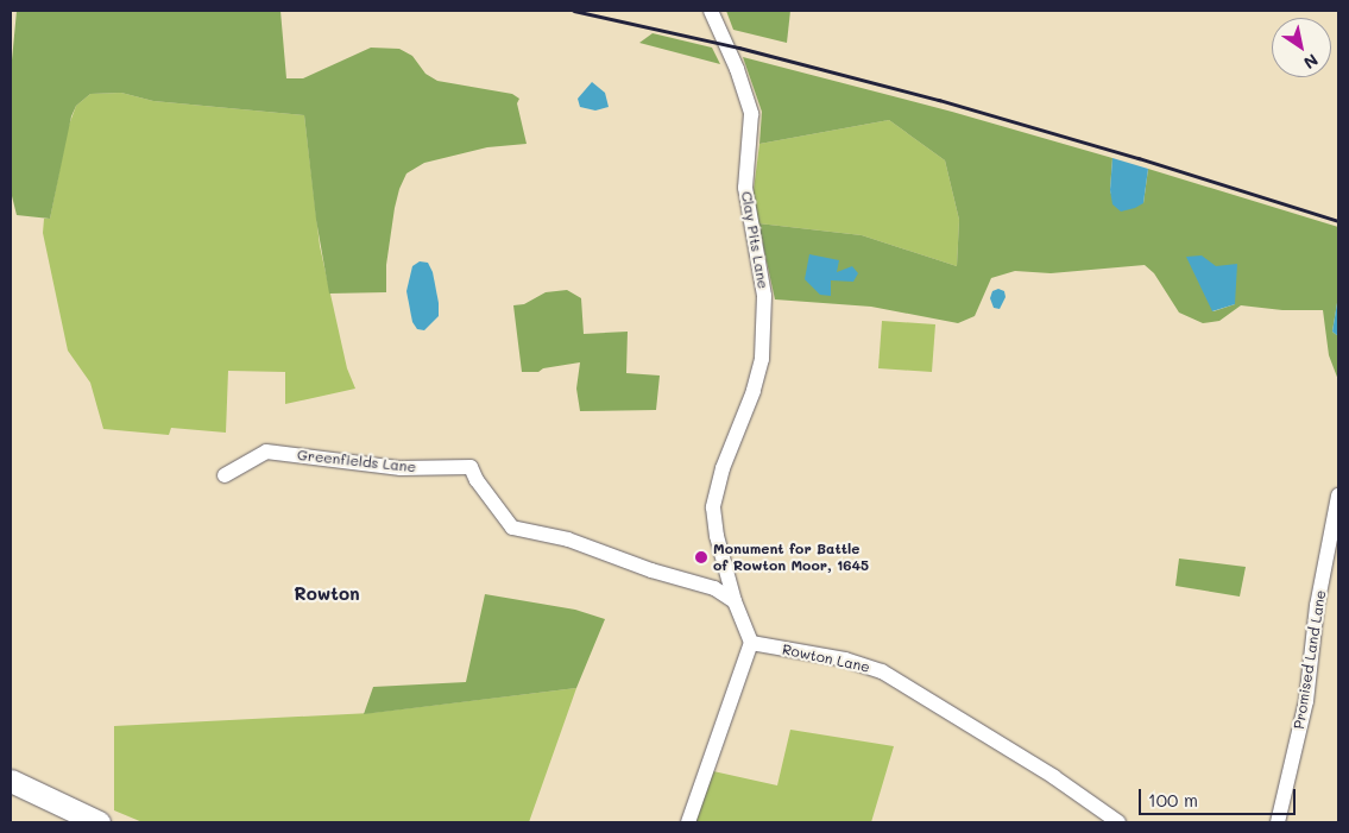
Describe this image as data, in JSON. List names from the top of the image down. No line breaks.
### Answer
{"streets":{"street":["Clay Pits Lane","Greenfields Lane","Rowton Lane","Promised Land Lane"]},"crossings":[["Clay Pits Lane","Greenfields Lane"],["Clay Pits Lane","Rowton Lane"]],"districts":["Rowton"],"places":["Monument for Battle of Rowton Moor, 1645"],"scale_bar":"100 m","north":"bottom right"}
